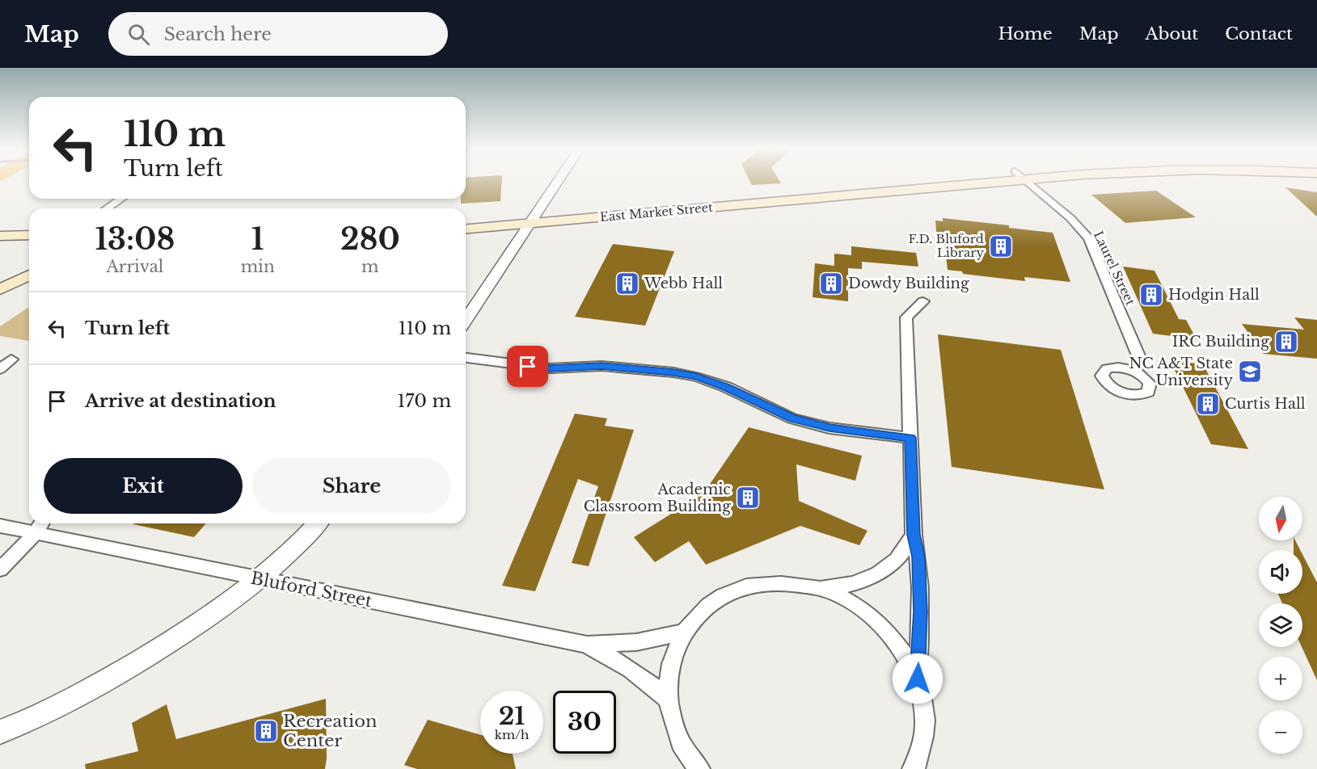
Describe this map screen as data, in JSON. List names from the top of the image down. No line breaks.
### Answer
{"streets":{"main road":["East Market Street"],"street":["Laurel Street","Bluford Street"]},"places":{"building":["F.D. Bluford Library","Webb Hall","Dowdy Building","Hodgin Hall","IRC Building","Curtis Hall","Academic Classroom Building","Recreation Center"],"school or university":["NC A&T State University"]},"north":"bottom","page":{"header":"Map","search":"Search here","nav":["Home","Map","About","Contact"],"turn":["110 m","Turn left"],"eta":["13:08","Arrival","1","min","280","m"],"list":[{"name":"Turn left","value":"110 m"},{"name":"Arrive at destination","value":"170 m"}],"buttons":["Exit","Share"],"map_buttons":["+","−"],"speed":"21 km/h","limit":"30"}}
